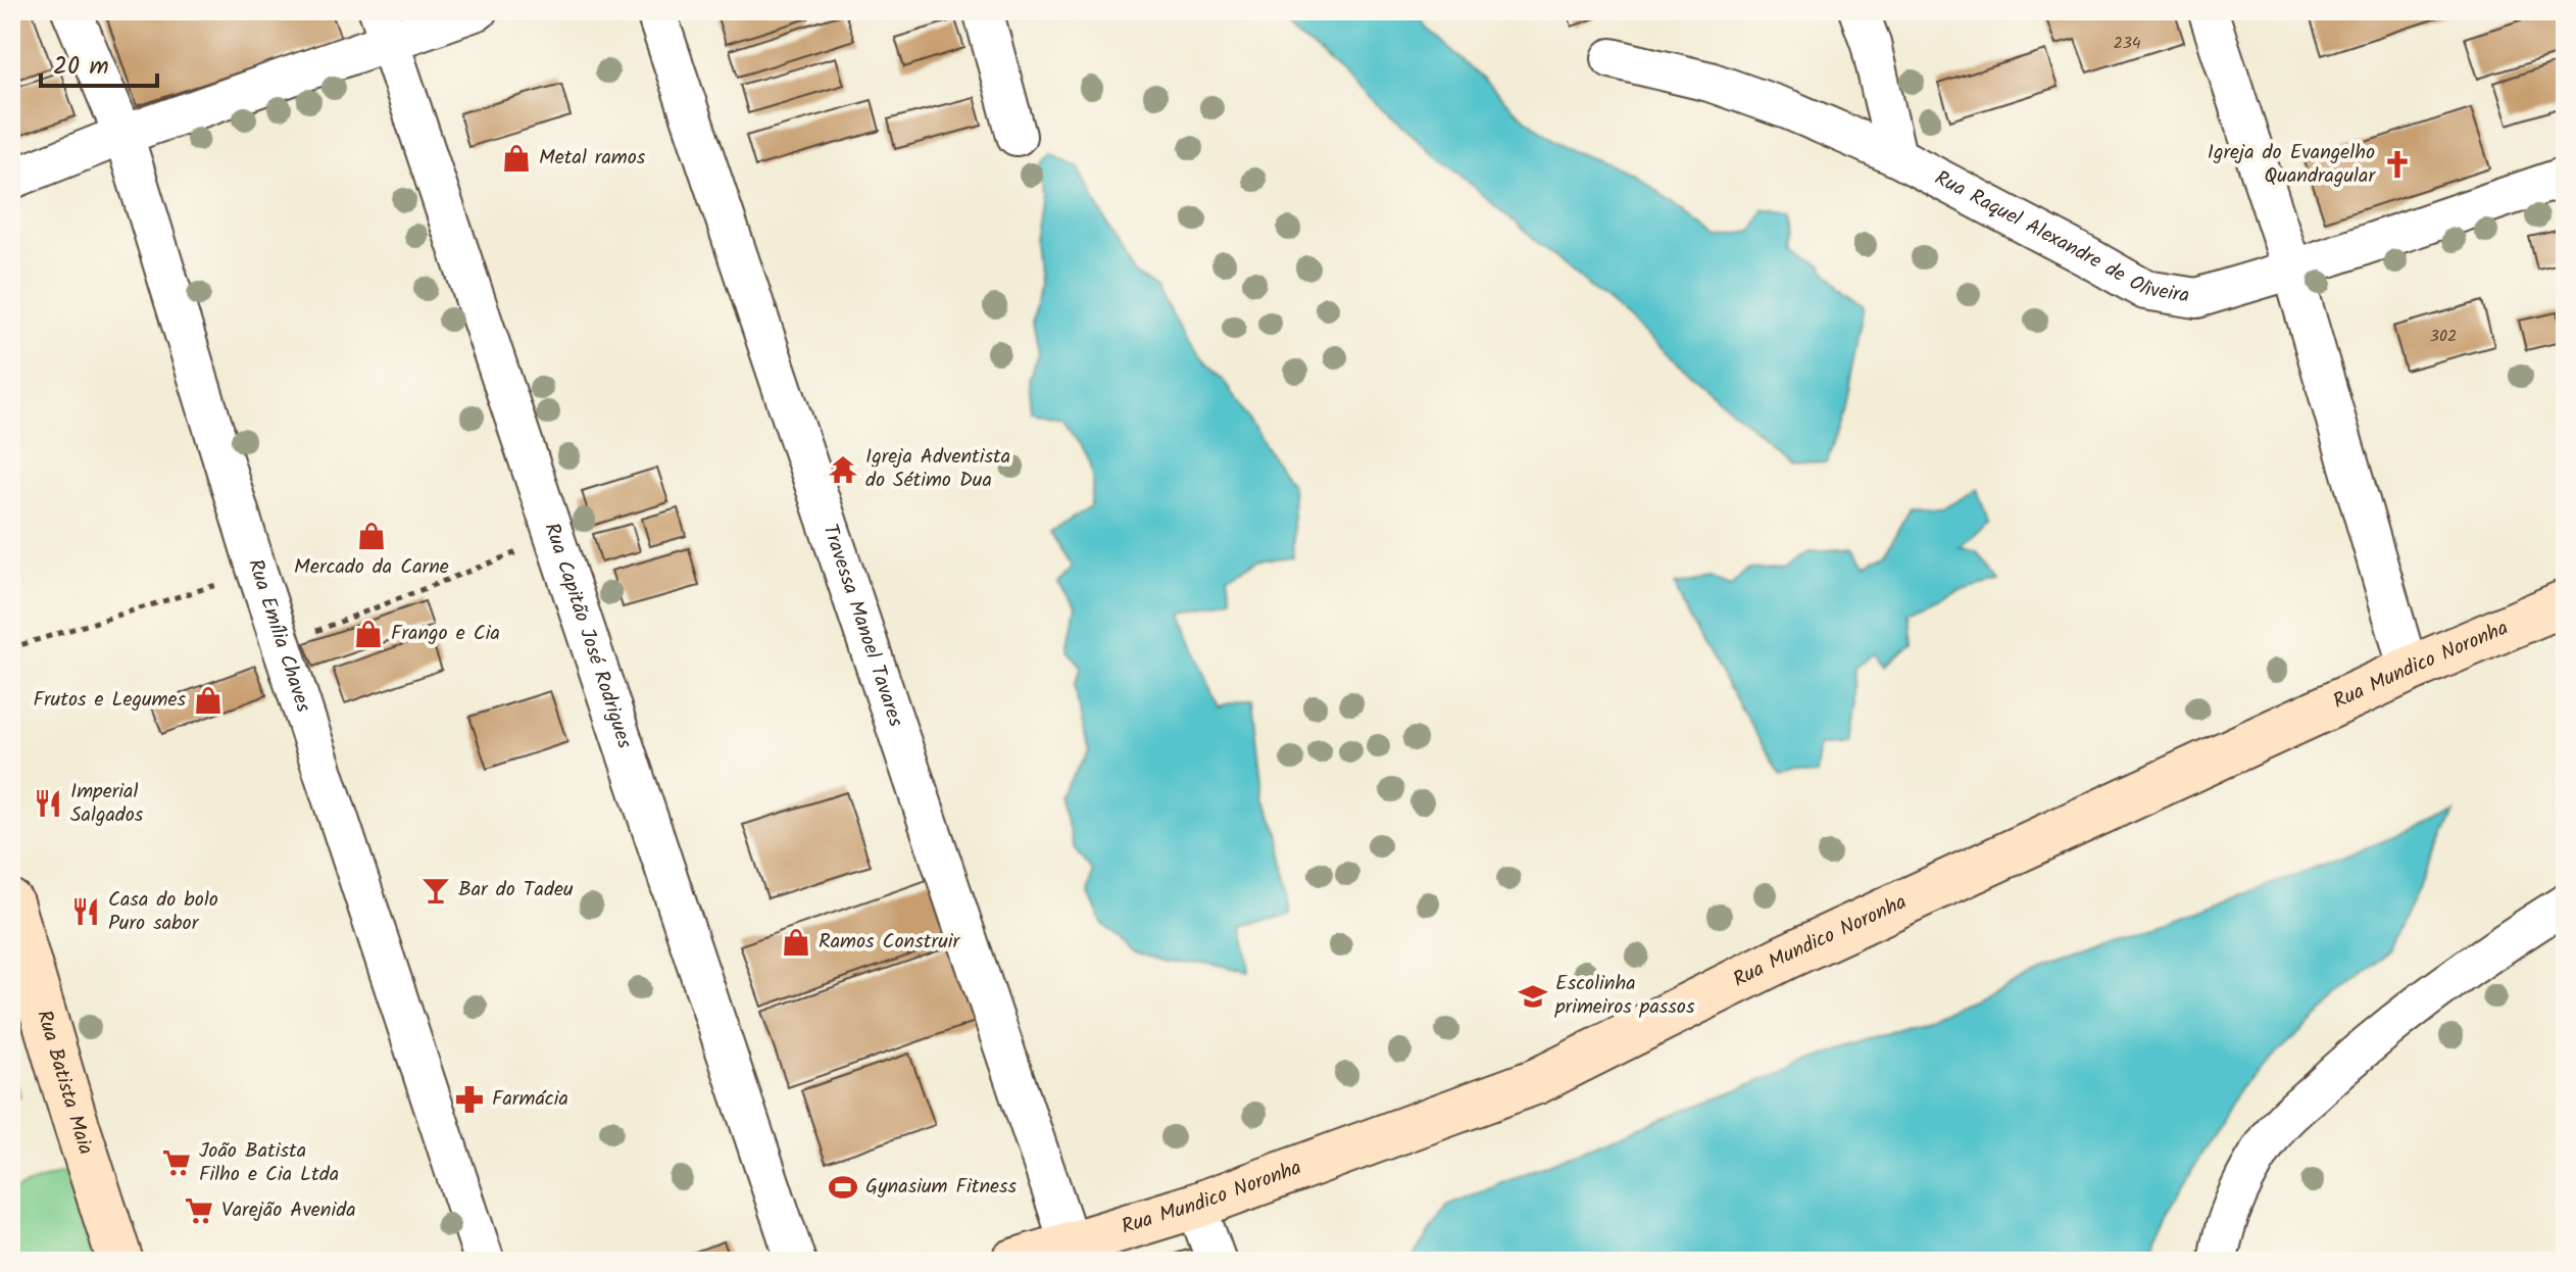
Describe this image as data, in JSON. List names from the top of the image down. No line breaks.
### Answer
{"streets":{"street":["Rua Raquel Alexandre de Oliveira","Travessa Manoel Tavares","Rua Emília Chaves","Rua Capitão José Rodrigues","Rua Mundico Noronha","Rua Batista Maia"]},"crossings":[["Travessa Manoel Tavares","Rua Mundico Noronha"]],"places":{"shop":["Metal ramos","Mercado da Carne","Frango e Cia","Frutos e Legumes","Ramos Construir"],"church":["Igreja do Evangelho Quandragular"],"temple":["Igreja Adventista do Sétimo Dua"],"restaurant":["Imperial Salgados","Casa do bolo Puro sabor"],"bar":["Bar do Tadeu"],"school or university":["Escolinha primeiros passos"],"pharmacy":["Farmácia"],"supermarket":["João Batista Filho e Cia Ltda","Varejão Avenida"],"sports":["Gynasium Fitness"]},"house_numbers":["234","302"],"scale_bar":"20 m"}
